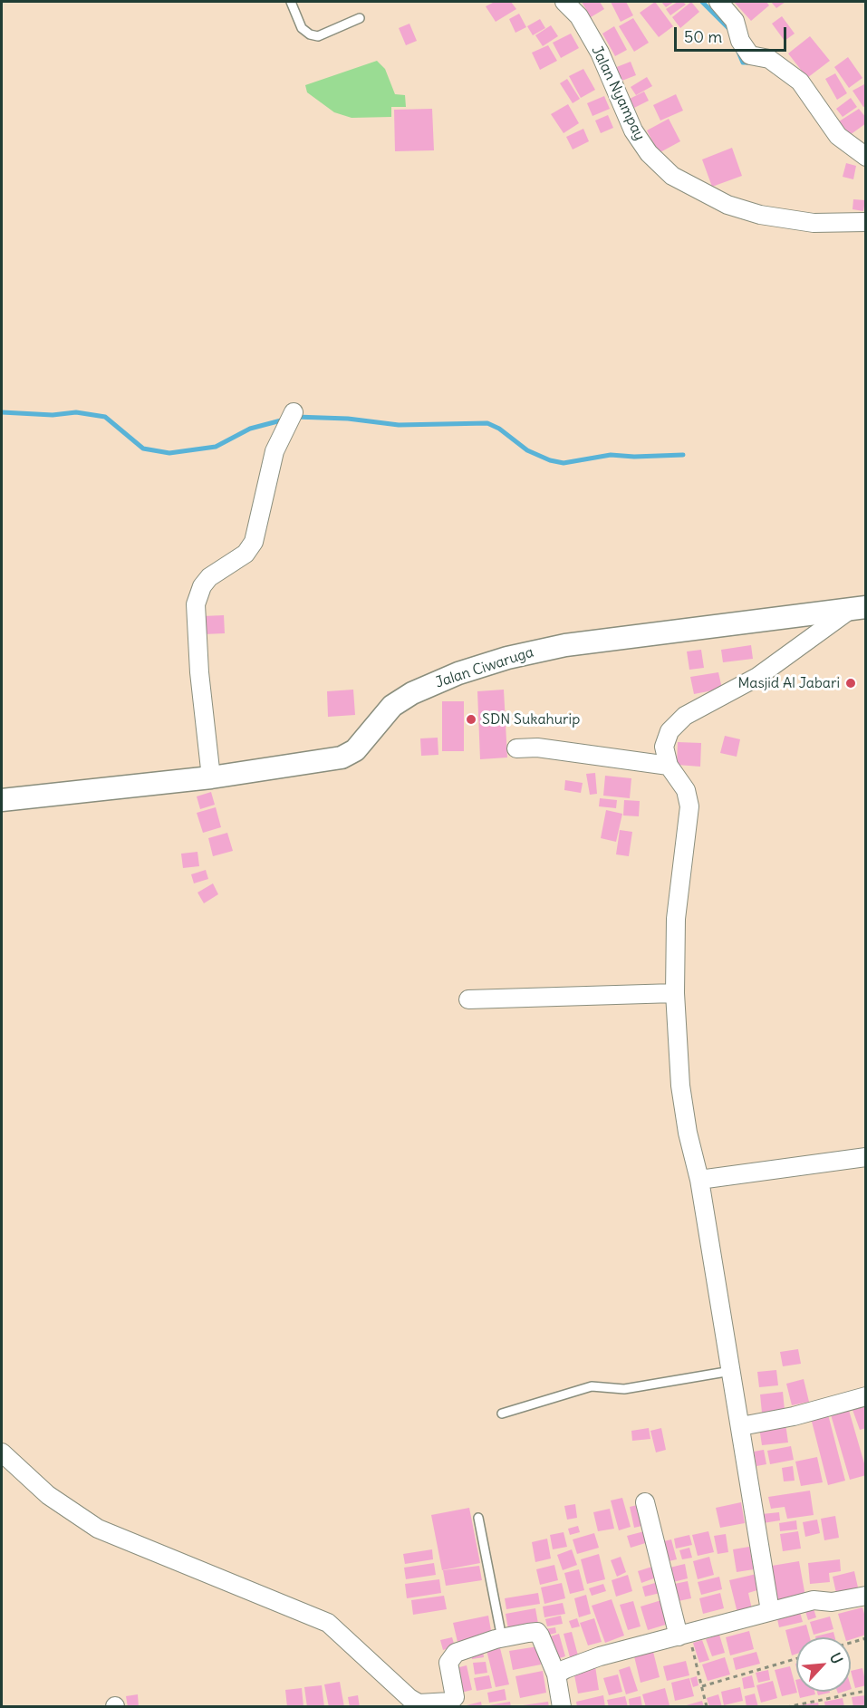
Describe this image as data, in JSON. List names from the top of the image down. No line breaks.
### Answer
{"streets":{"street":["Jalan Nyampay","Jalan Ciwaruga"]},"places":["Masjid Al Jabari","SDN Sukahurip"],"scale_bar":"50 m","north":"top right"}
